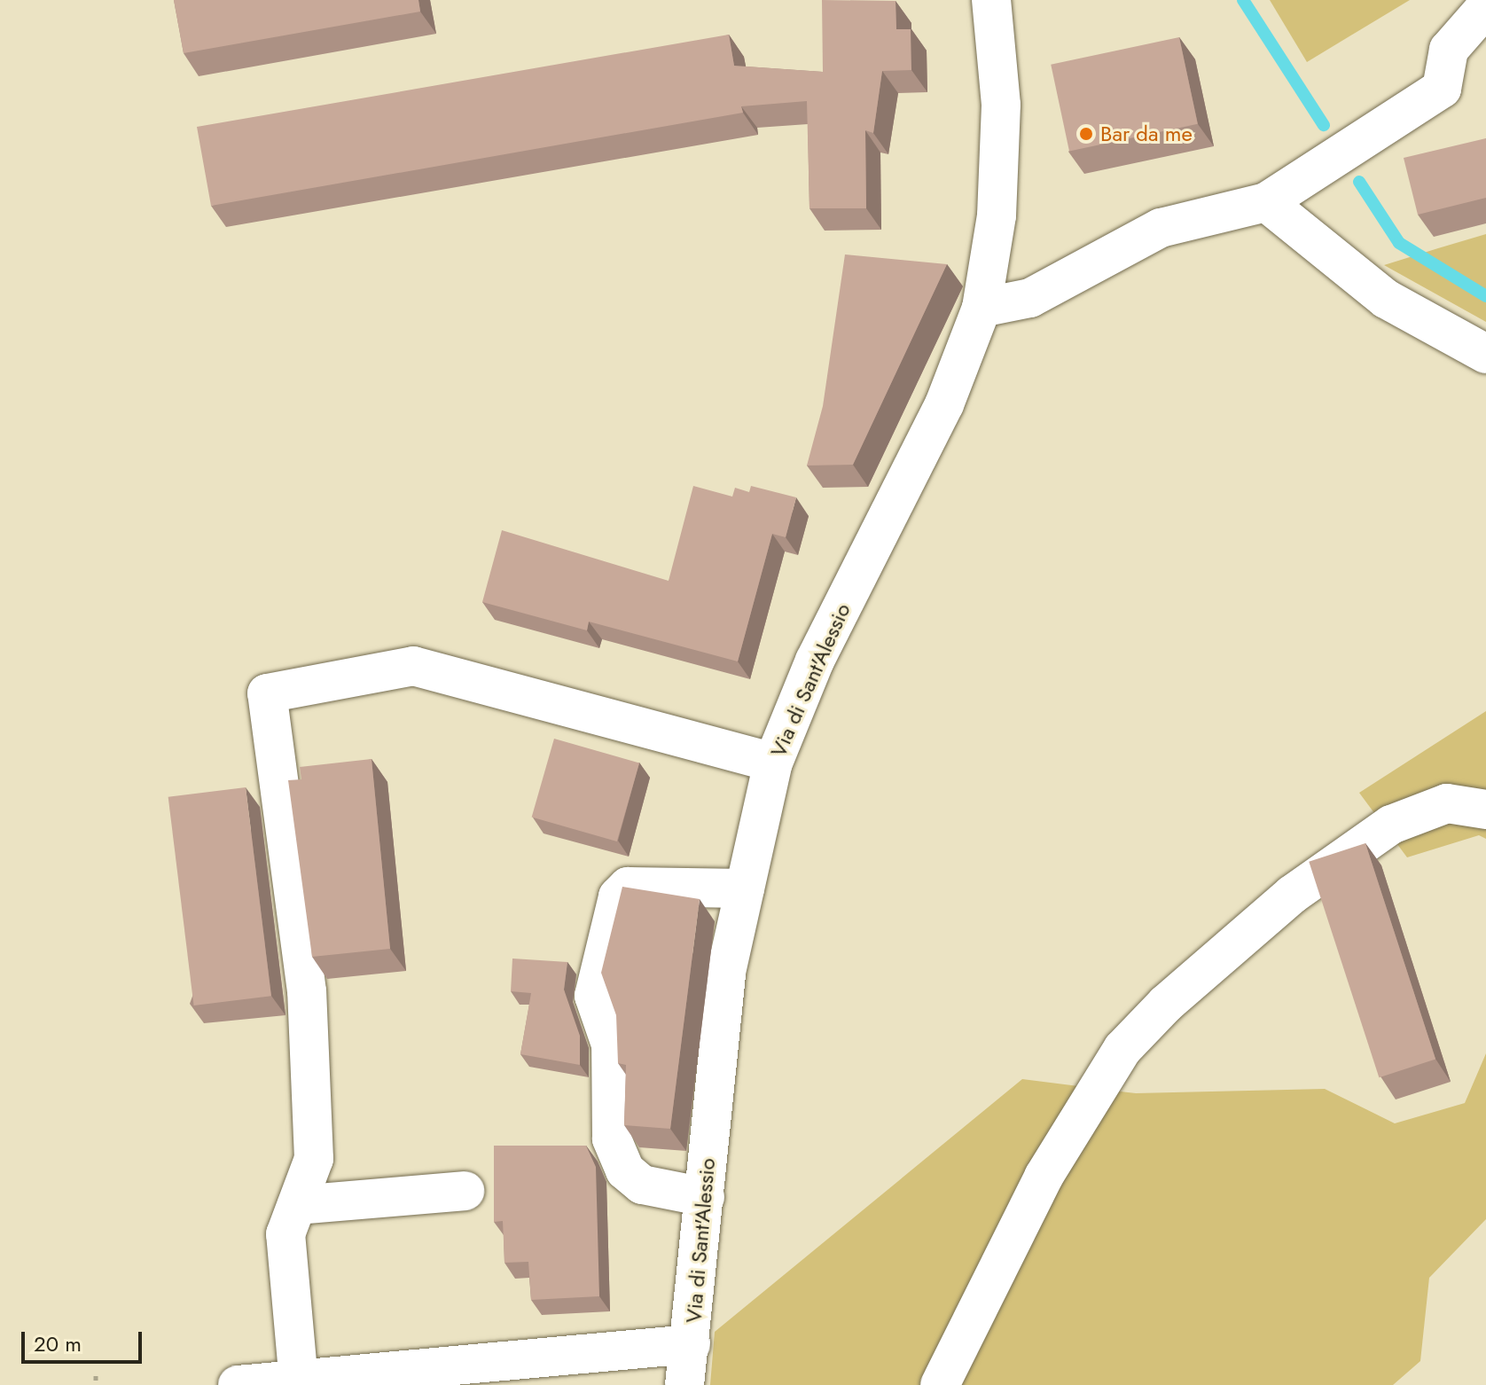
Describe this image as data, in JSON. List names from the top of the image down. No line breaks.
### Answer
{"streets":{"street":["Via di Sant'Alessio"]},"places":["Bar da me"],"scale_bar":"20 m"}
